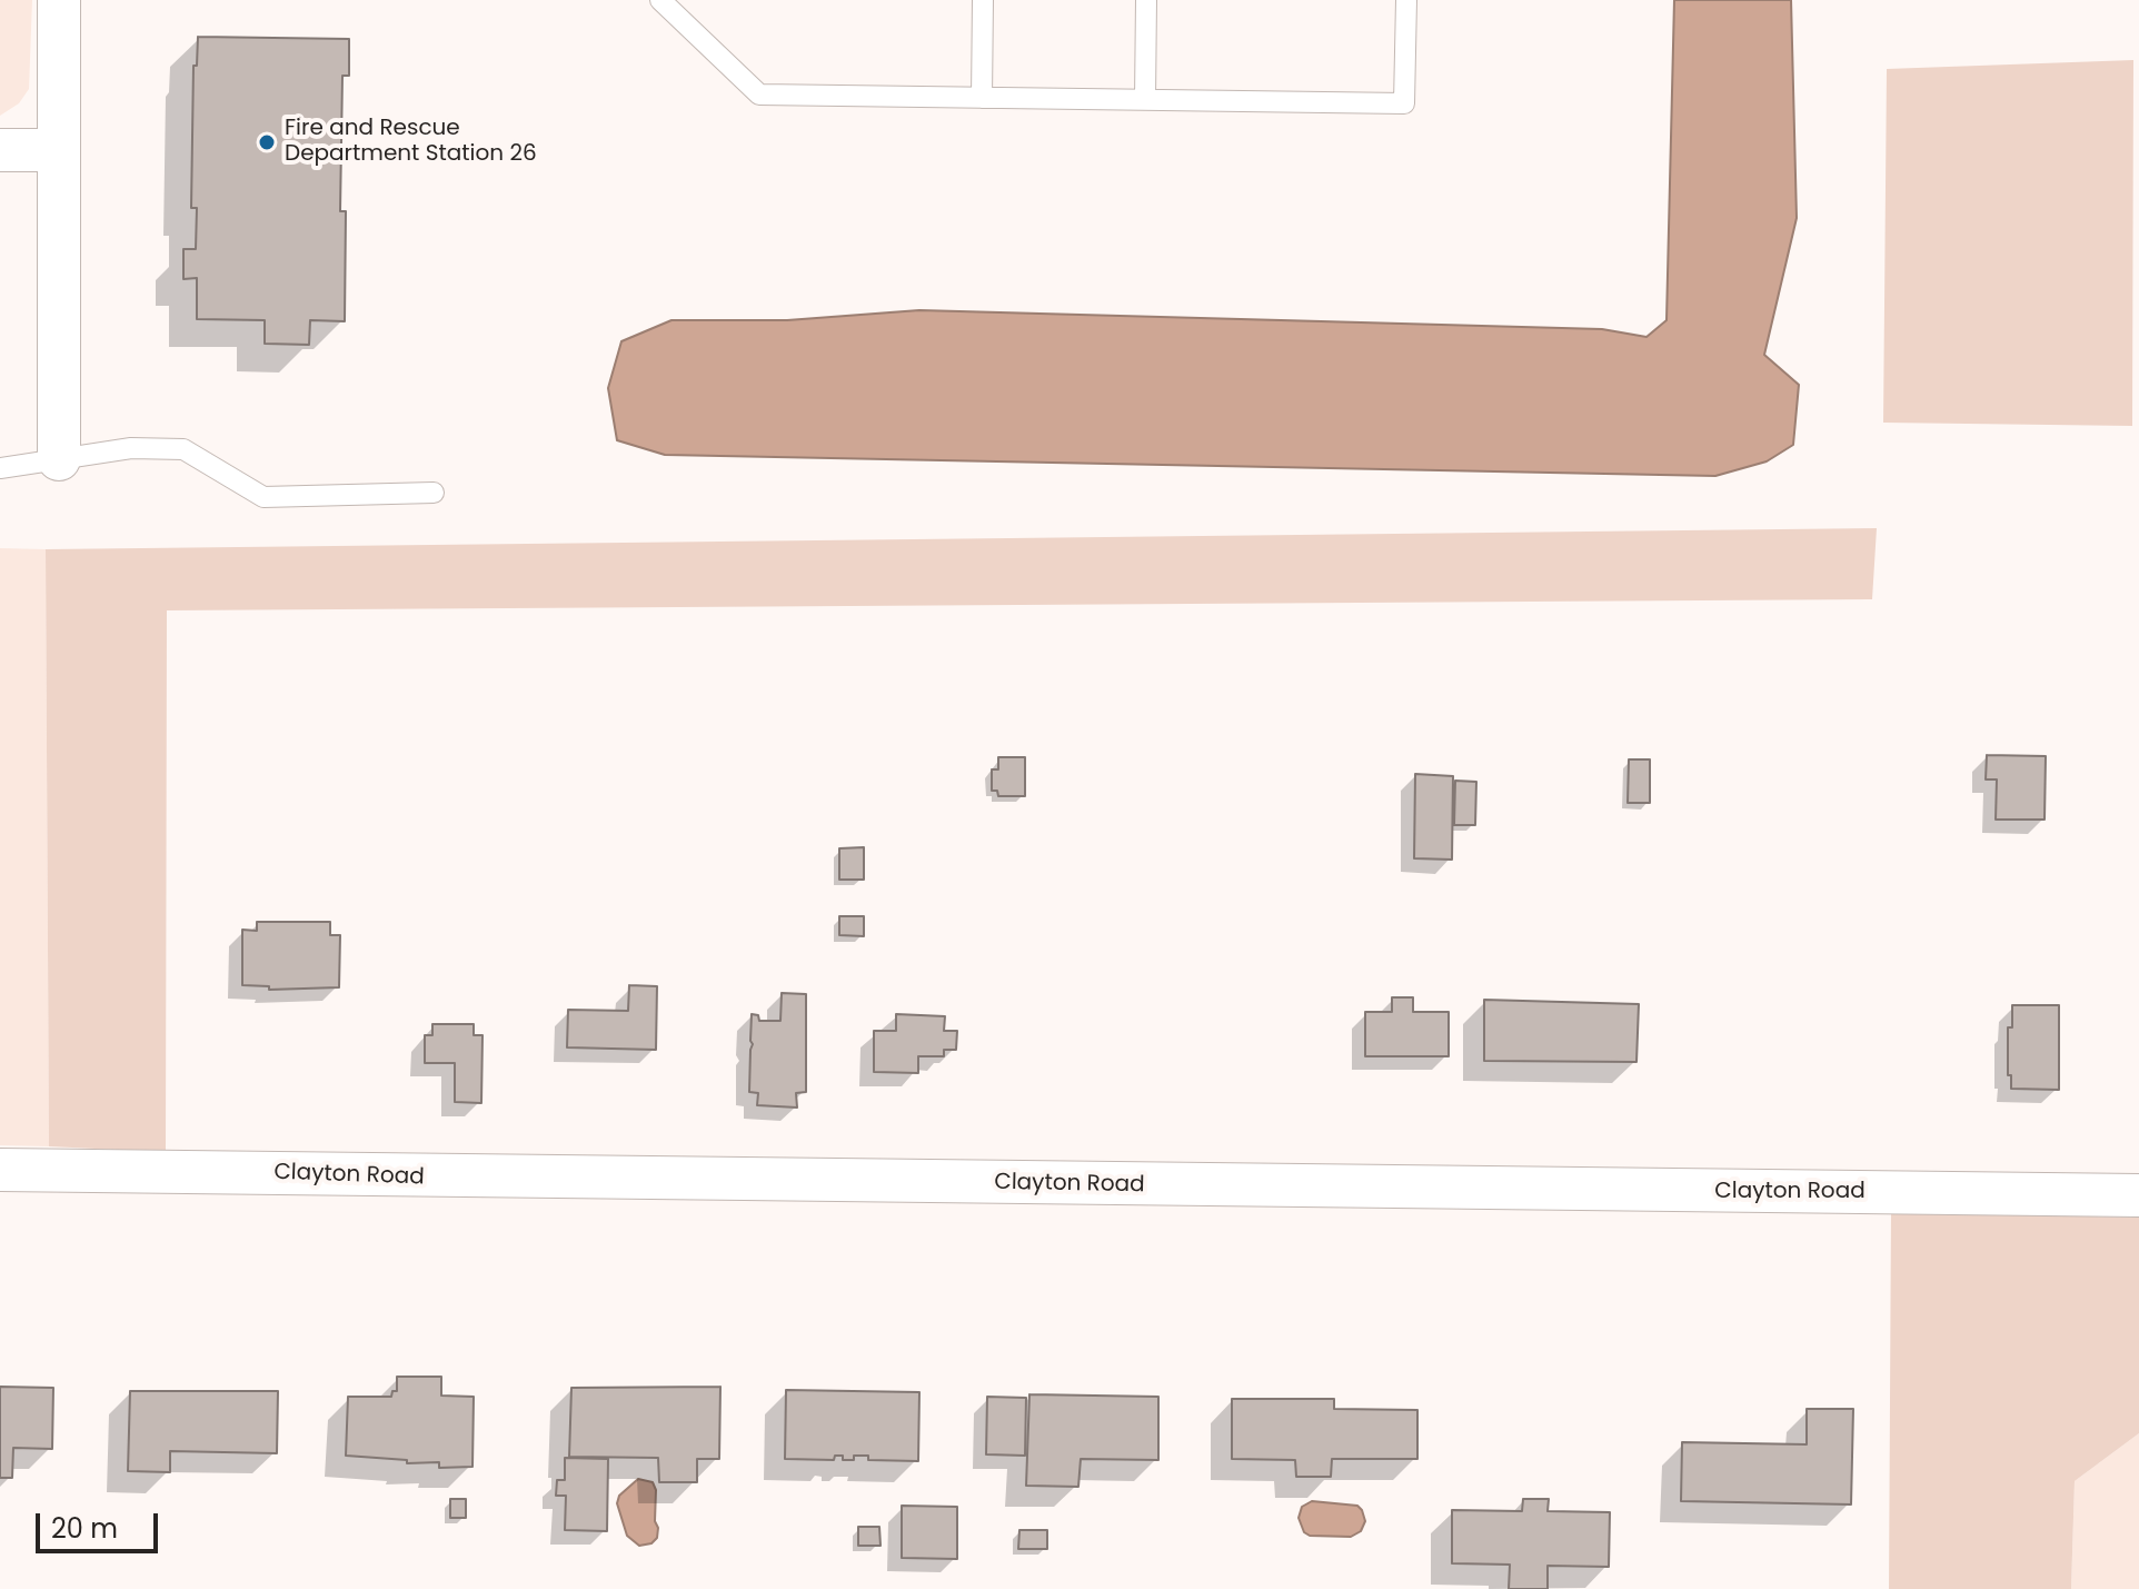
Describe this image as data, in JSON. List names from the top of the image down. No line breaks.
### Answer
{"streets":{"street":["Clayton Road"]},"places":["Fire and Rescue Department Station 26"],"scale_bar":"20 m"}
